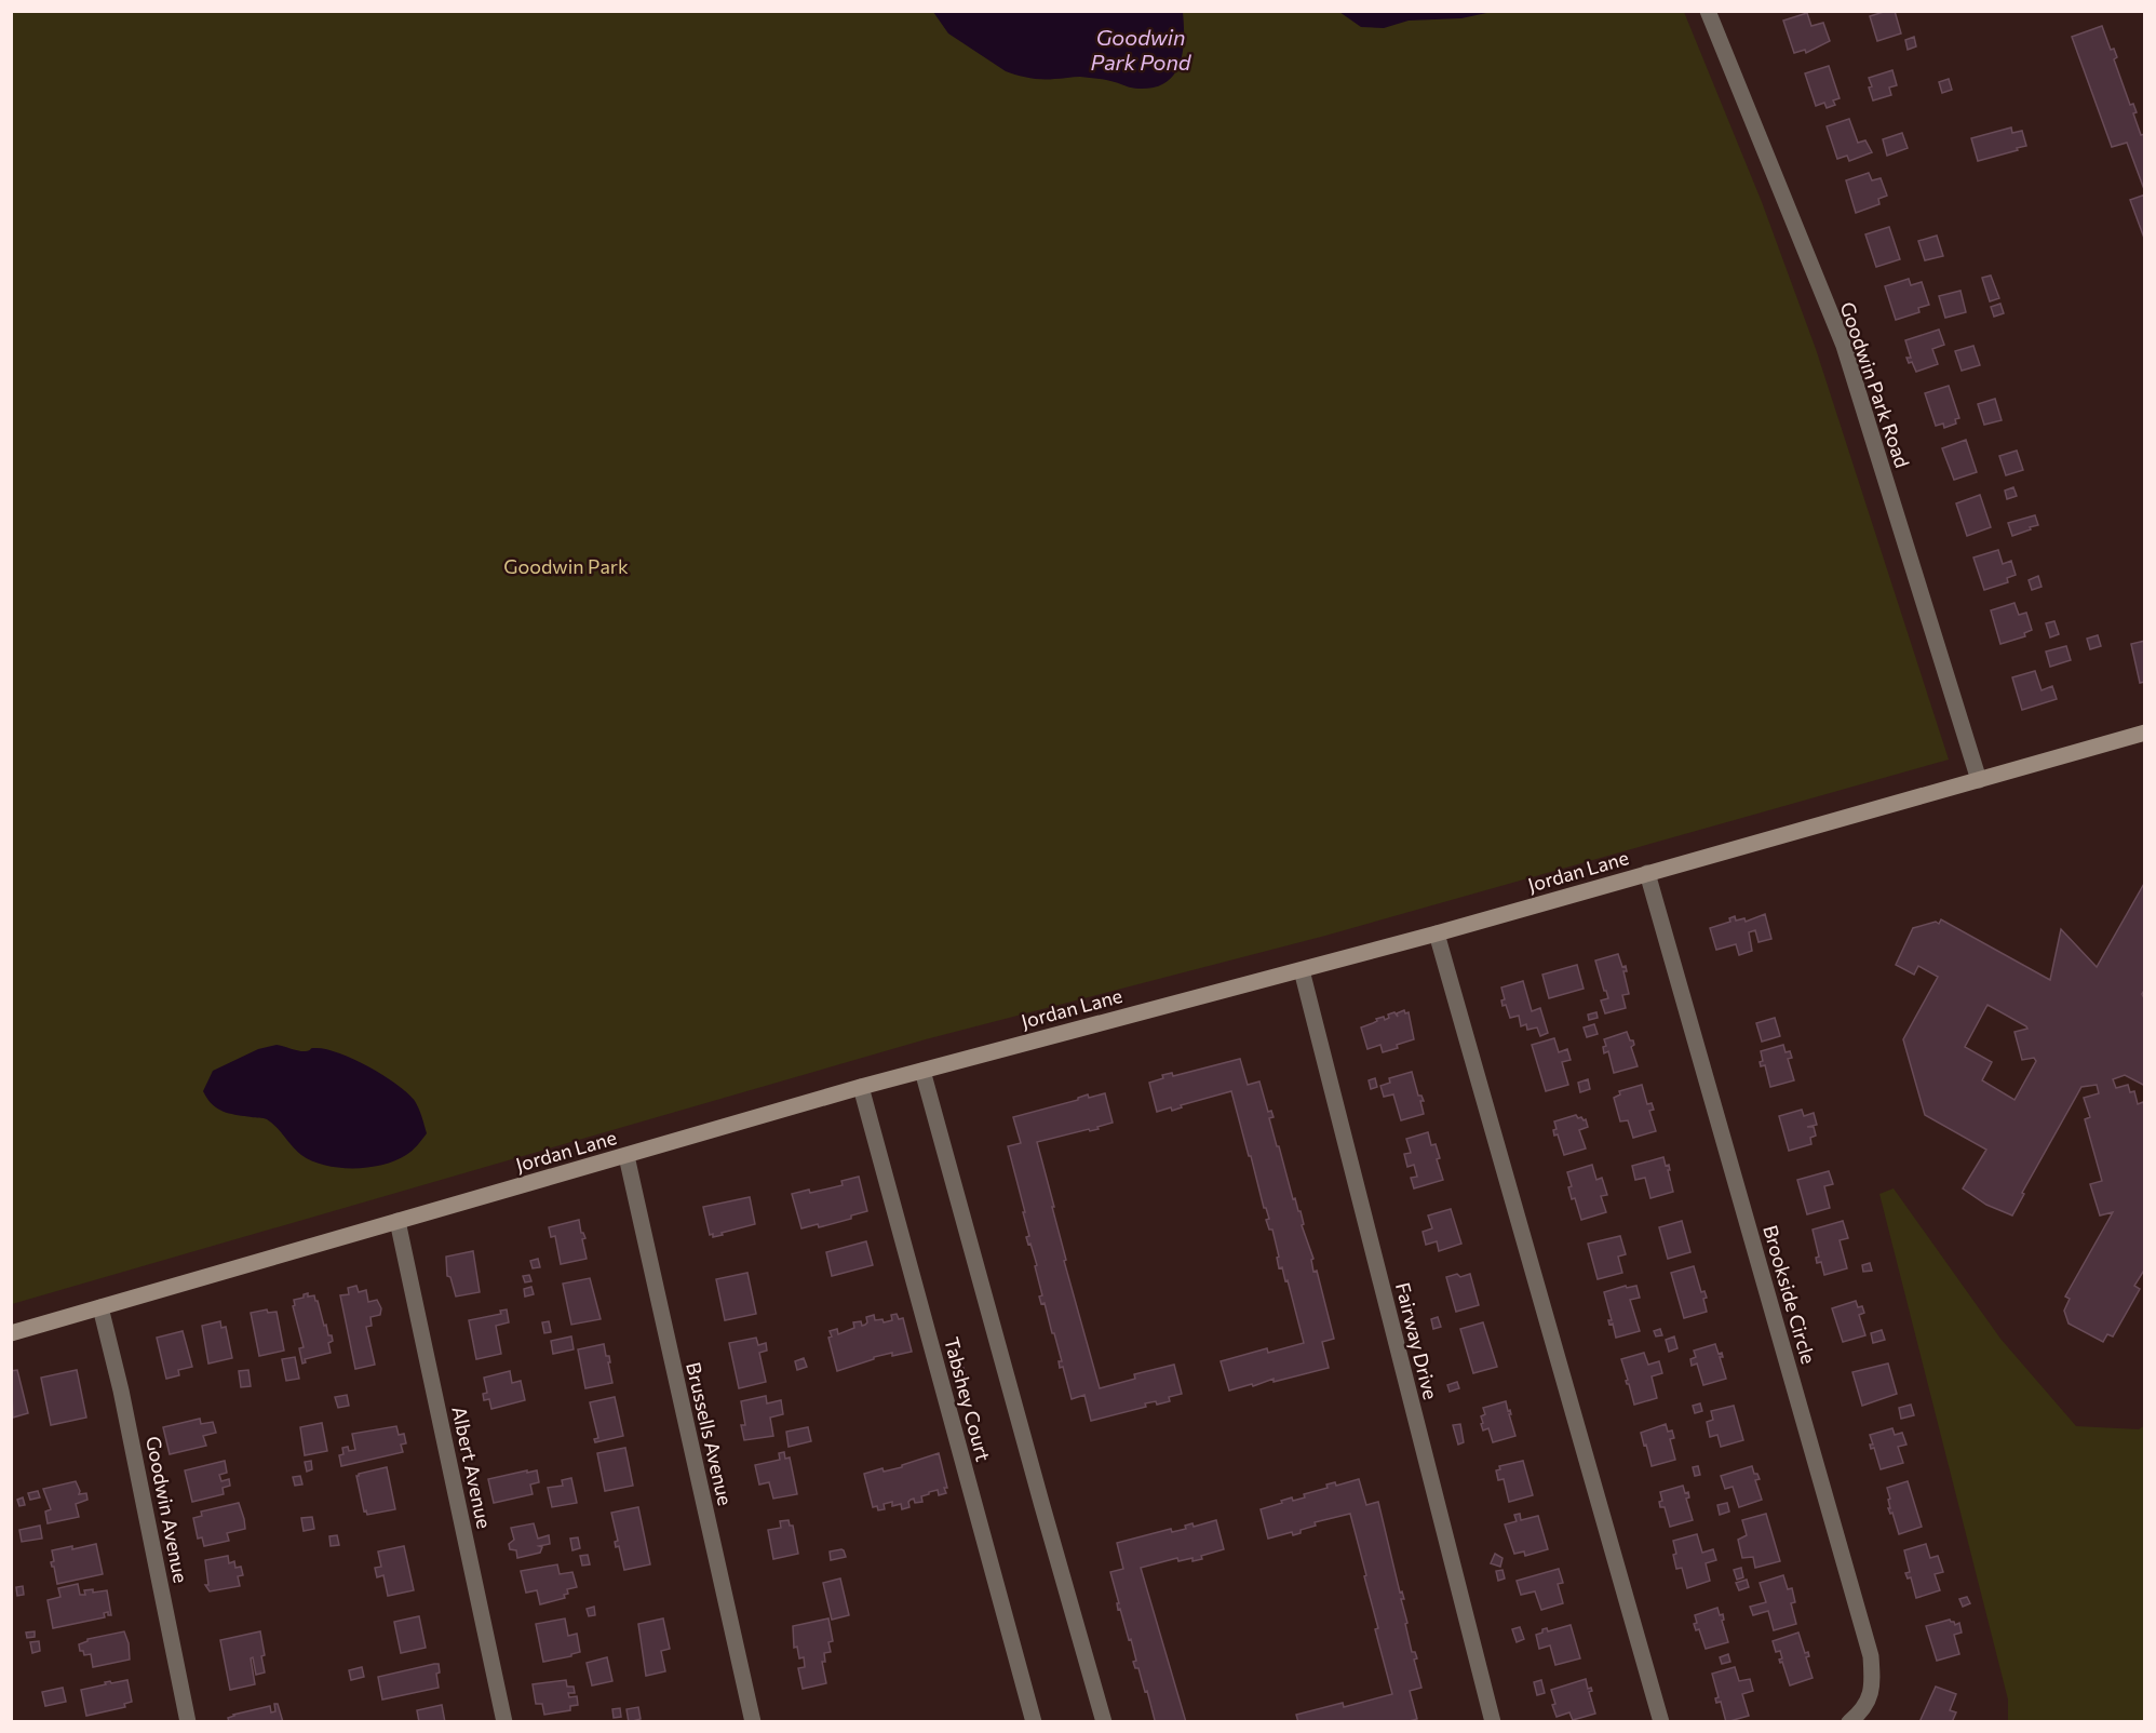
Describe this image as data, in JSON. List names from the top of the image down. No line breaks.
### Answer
{"streets":{"main road":["Jordan Lane"],"street":["Goodwin Park Road","Brookside Circle","Fairway Drive","Tabshey Court","Brussells Avenue","Albert Avenue","Goodwin Avenue"]},"crossings":[["Goodwin Park Road","Jordan Lane"],["Jordan Lane","Brookside Circle"],["Jordan Lane","Fairway Drive"],["Jordan Lane","Tabshey Court"],["Jordan Lane","Brussells Avenue"],["Jordan Lane","Albert Avenue"],["Jordan Lane","Goodwin Avenue"]],"water":["Goodwin Park Pond"],"parks":["Goodwin Park"]}
